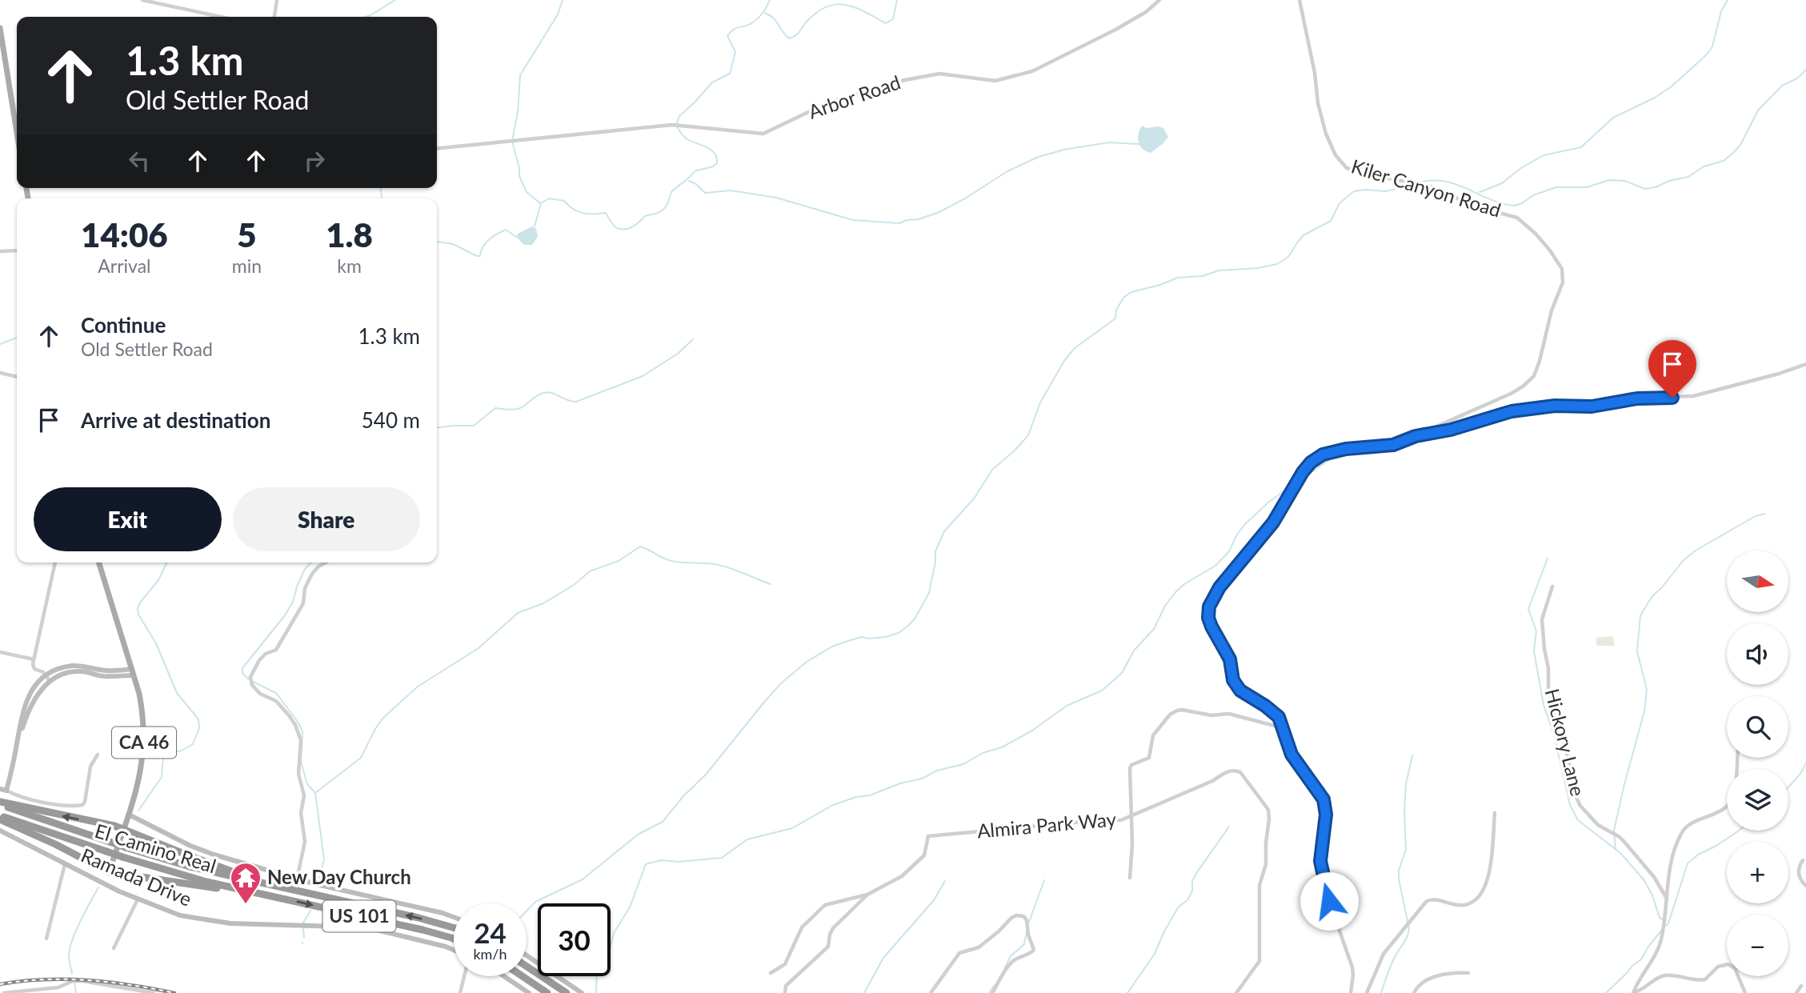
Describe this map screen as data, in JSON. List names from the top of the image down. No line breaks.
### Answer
{"streets":{"highway":["El Camino Real","US 101"],"main road":["CA 46"],"street":["Arbor Road","Kiler Canyon Road","Hickory Lane","Almira Park Way","Ramada Drive"]},"places":{"temple":["New Day Church"]},"north":"right","page":{"turn":["1.3 km","Old Settler Road"],"eta":["14:06","Arrival","5","min","1.8","km"],"list":[{"name":"Continue","note":"Old Settler Road","value":"1.3 km"},{"name":"Arrive at destination","value":"540 m"}],"buttons":["Exit","Share"],"map_buttons":["+","−"],"speed":"24 km/h","limit":"30"}}
